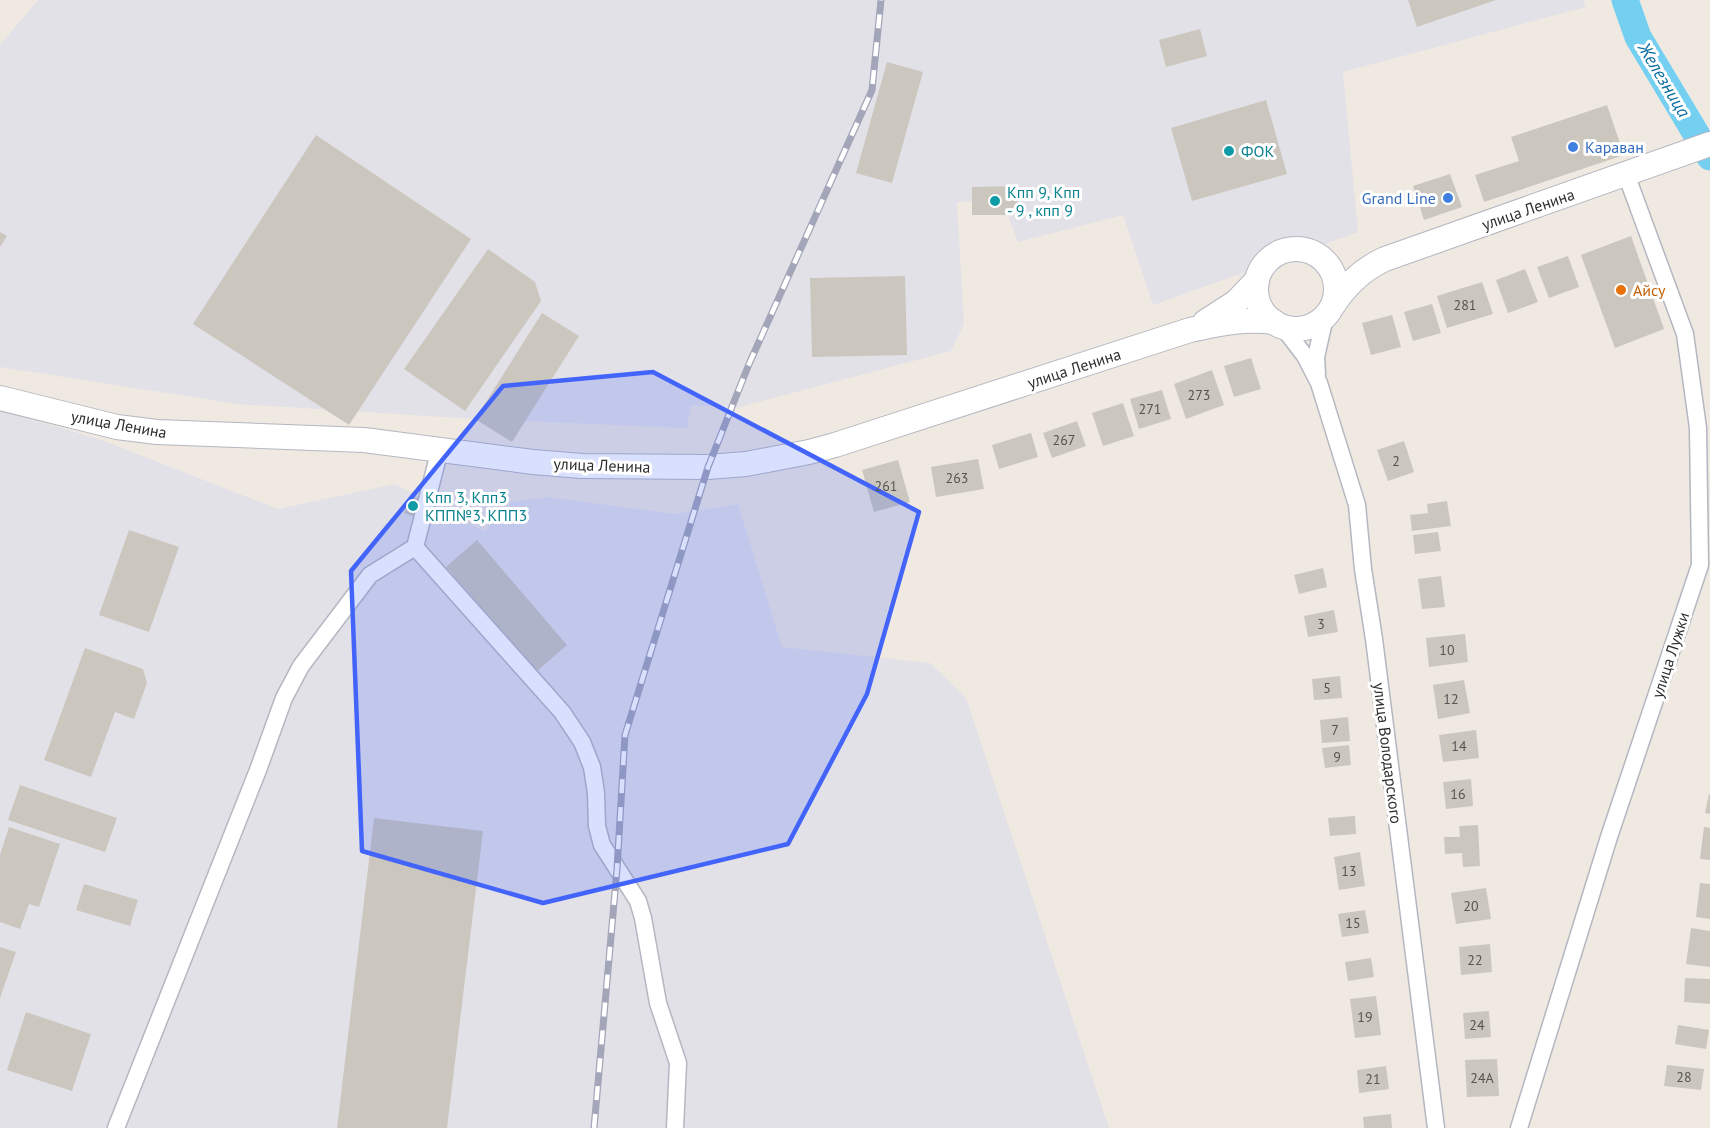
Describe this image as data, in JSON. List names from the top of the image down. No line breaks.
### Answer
{"streets":{"street":["улица Ленина","улица Лужки","улица Володарского"]},"crossings":[["улица Ленина","улица Лужки"]],"water":["Железница"],"places":["Караван","ФОК","Grand Line","Кпп 9, Кпп - 9 , кпп 9","Айсу","Кпп 3, Кпп3 КПП№3, КПП3"],"house_numbers":["281","273","271","267","2","263","261","3","10","5","12","7","14","9","16","13","20","15","22","19","24","28","24А","21"]}
